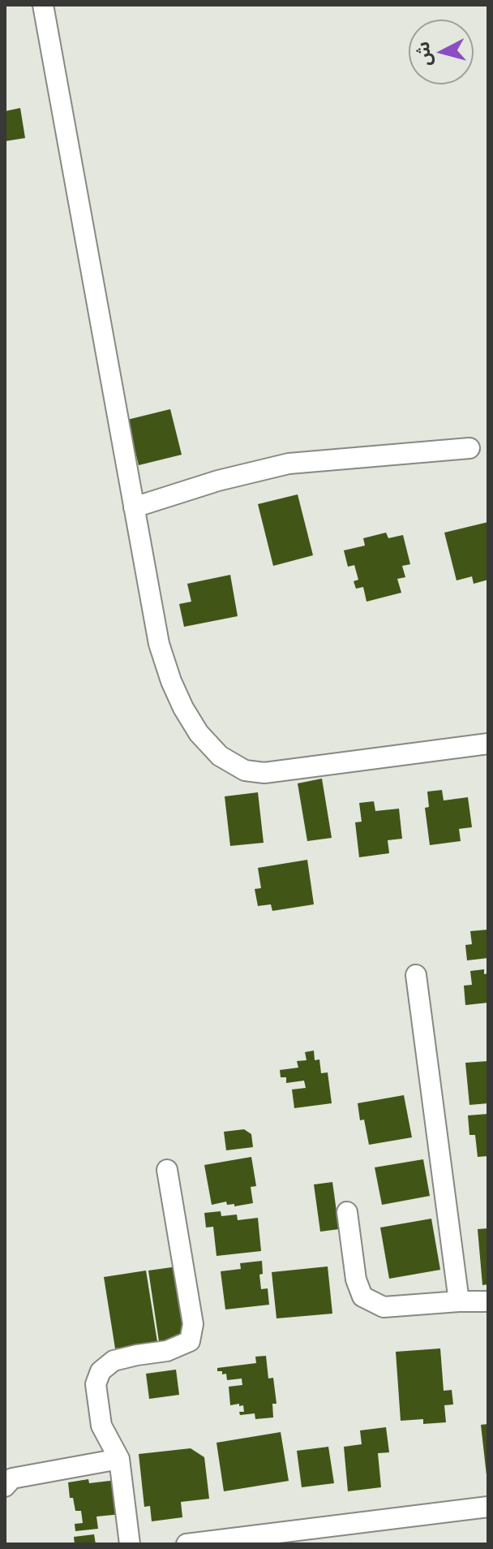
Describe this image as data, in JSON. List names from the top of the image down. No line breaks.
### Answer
{"north":"left"}
